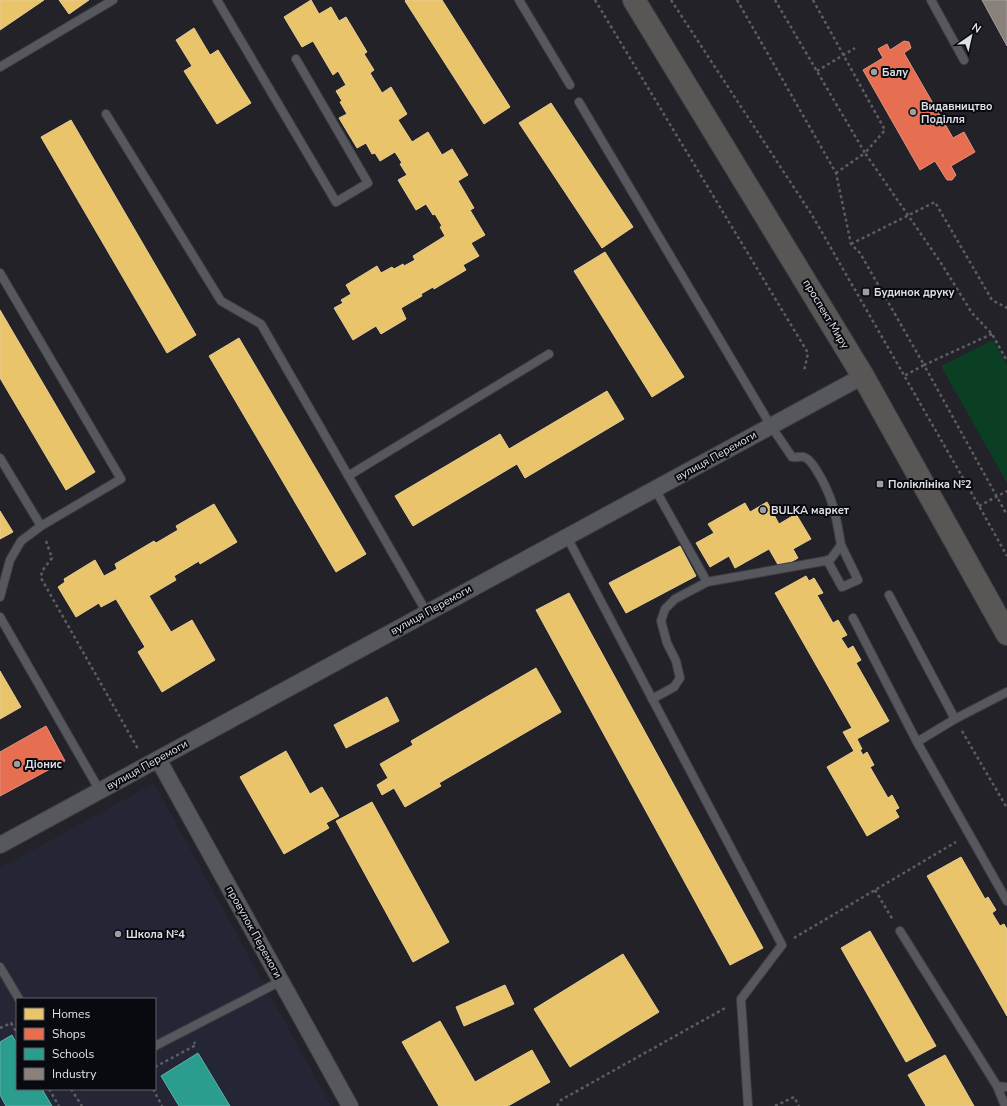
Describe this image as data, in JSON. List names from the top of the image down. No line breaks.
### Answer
{"streets":{"main road":["проспект Миру"],"street":["вулиця Перемоги","провулок Перемоги"]},"crossings":[["проспект Миру","вулиця Перемоги"],["вулиця Перемоги","провулок Перемоги"]],"places":{"other":["Балу","Видавництво Поділля","BULKA маркет","Діонис","Школа №4"],"transit":["Будинок друку","Поліклініка №2"]},"legend":["Homes","Shops","Schools","Industry"],"north":"top right"}
